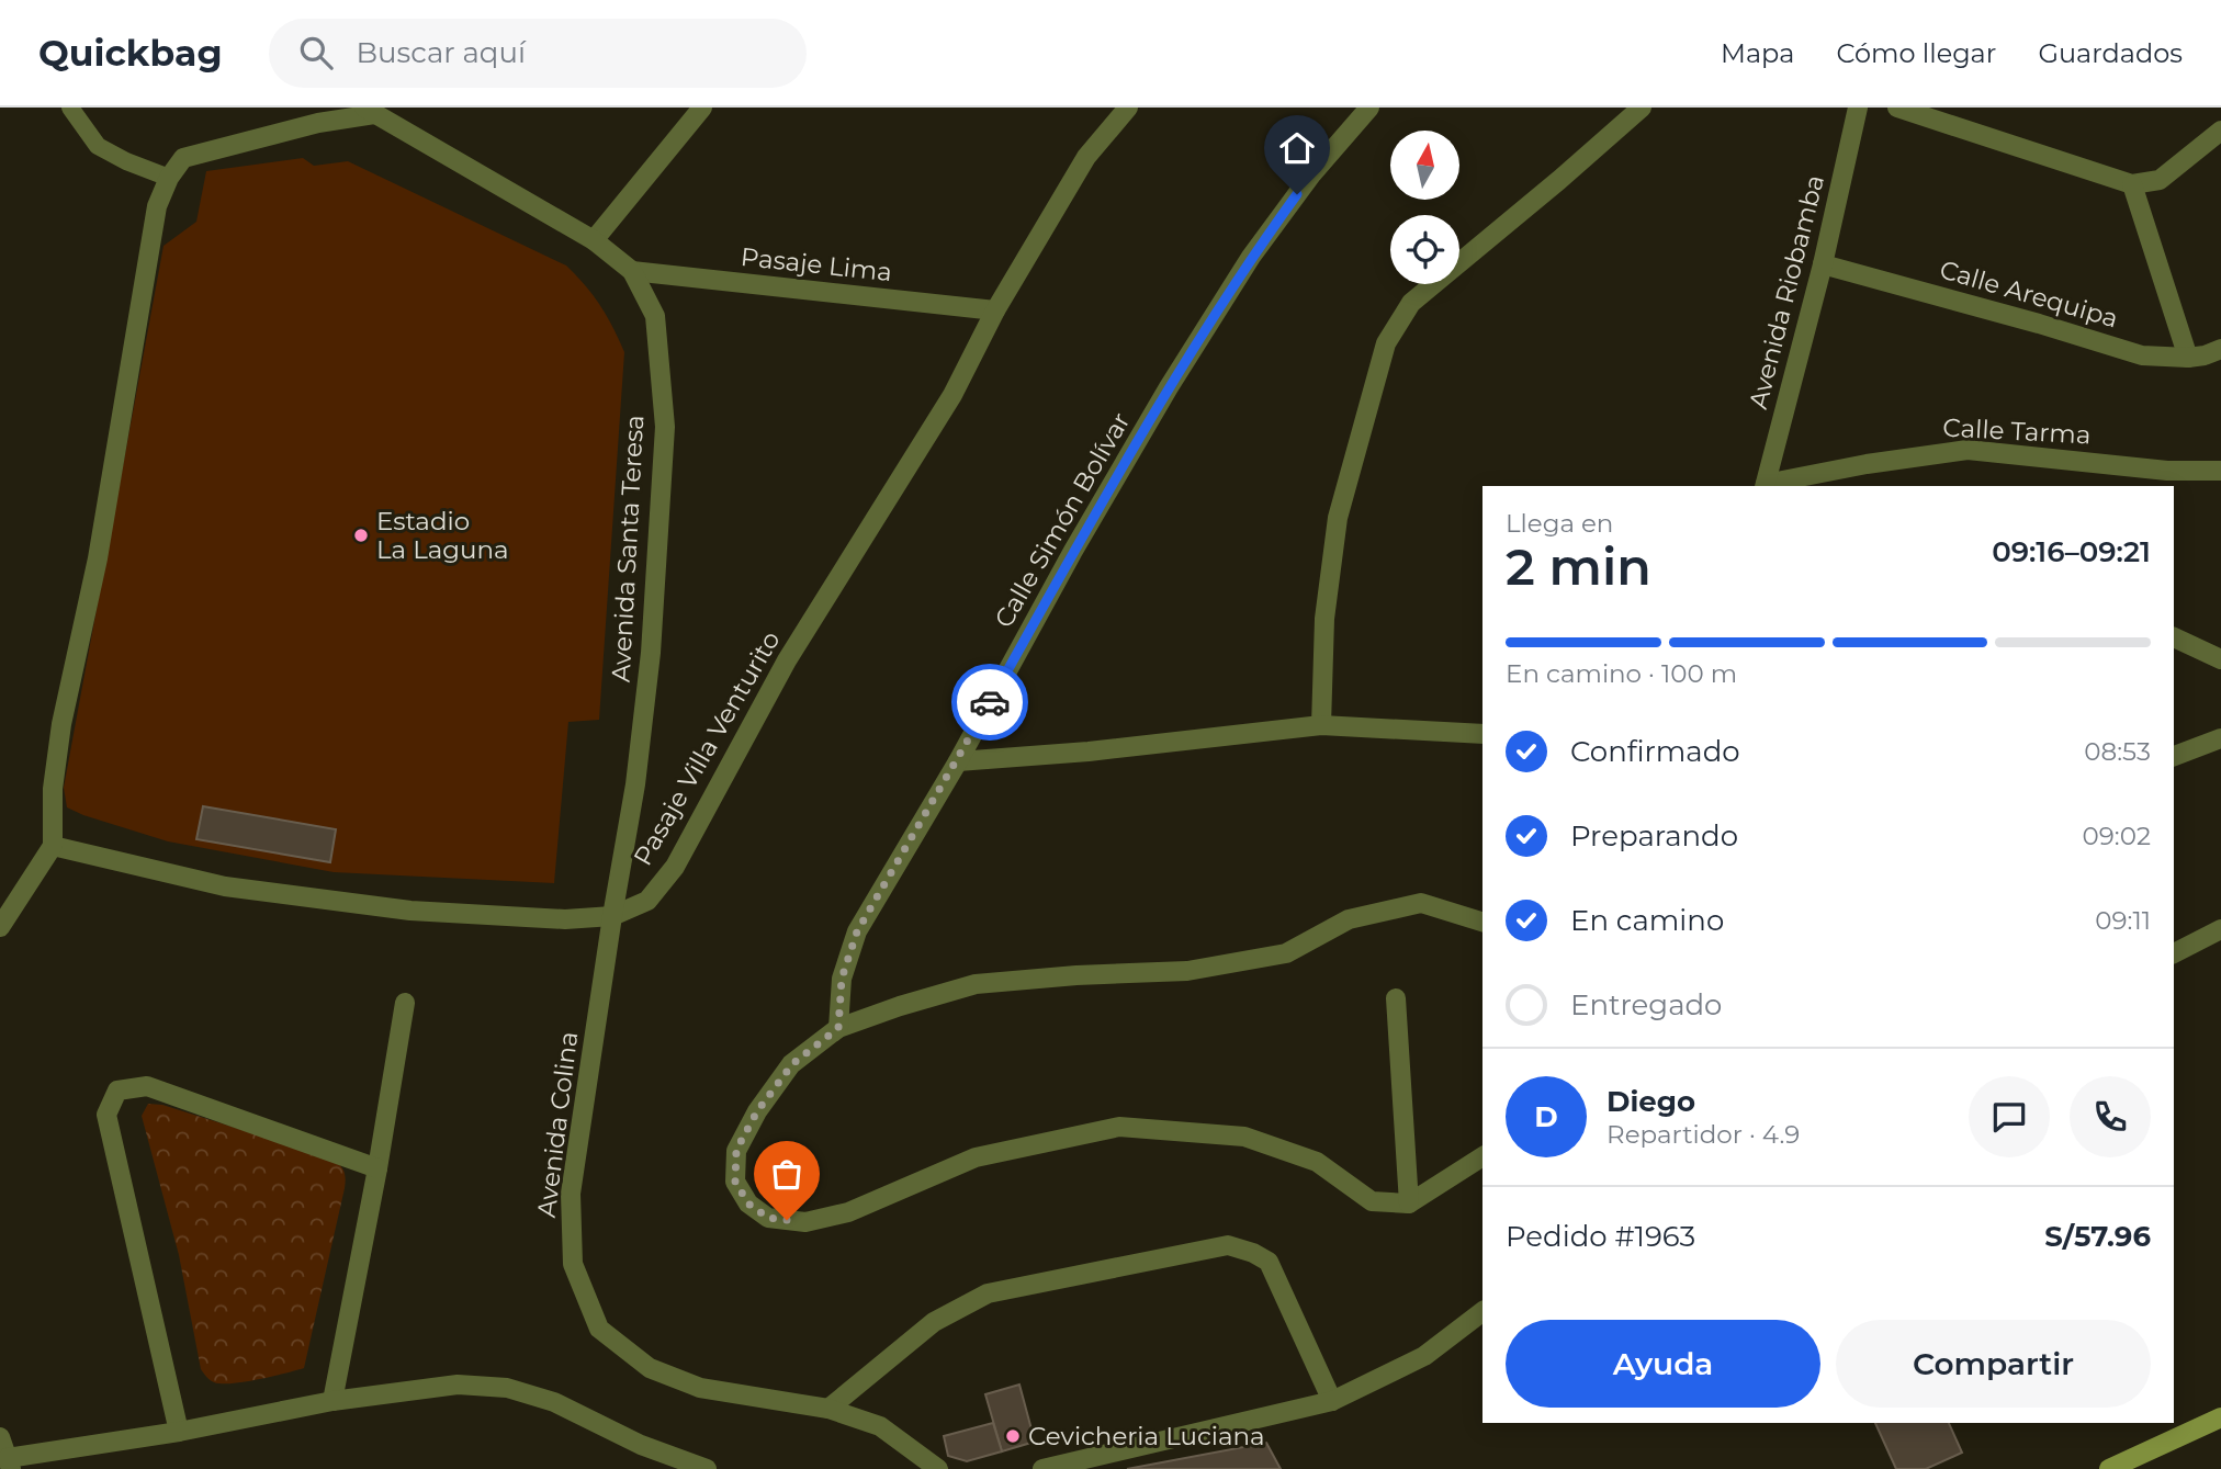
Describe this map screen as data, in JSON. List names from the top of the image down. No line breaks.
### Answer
{"streets":{"street":["Pasaje Lima","Avenida Riobamba","Calle Arequipa","Calle Tarma","Calle Simón Bolívar","Avenida Santa Teresa","Pasaje Villa Venturito","Avenida Colina"]},"crossings":[["Pasaje Lima","Avenida Santa Teresa"],["Pasaje Lima","Pasaje Villa Venturito"],["Avenida Riobamba","Calle Arequipa"],["Avenida Riobamba","Calle Tarma"],["Avenida Santa Teresa","Pasaje Villa Venturito"],["Avenida Santa Teresa","Avenida Colina"],["Pasaje Villa Venturito","Avenida Colina"]],"places":["Estadio La Laguna","Cevicheria Luciana"],"north":"top","page":{"header":"Quickbag","search":"Buscar aquí","nav":["Mapa","Cómo llegar","Guardados"],"heading":["2 min","Llega en","09:16–09:21"],"panel":["Diego","Repartidor · 4.9","Pedido #1963","S/57.96"],"bar":"En camino · 100 m","list":[["Confirmado","08:53"],["Preparando","09:02"],["En camino","09:11"],"Entregado"],"round":"D","buttons":["Ayuda","Compartir"]}}
